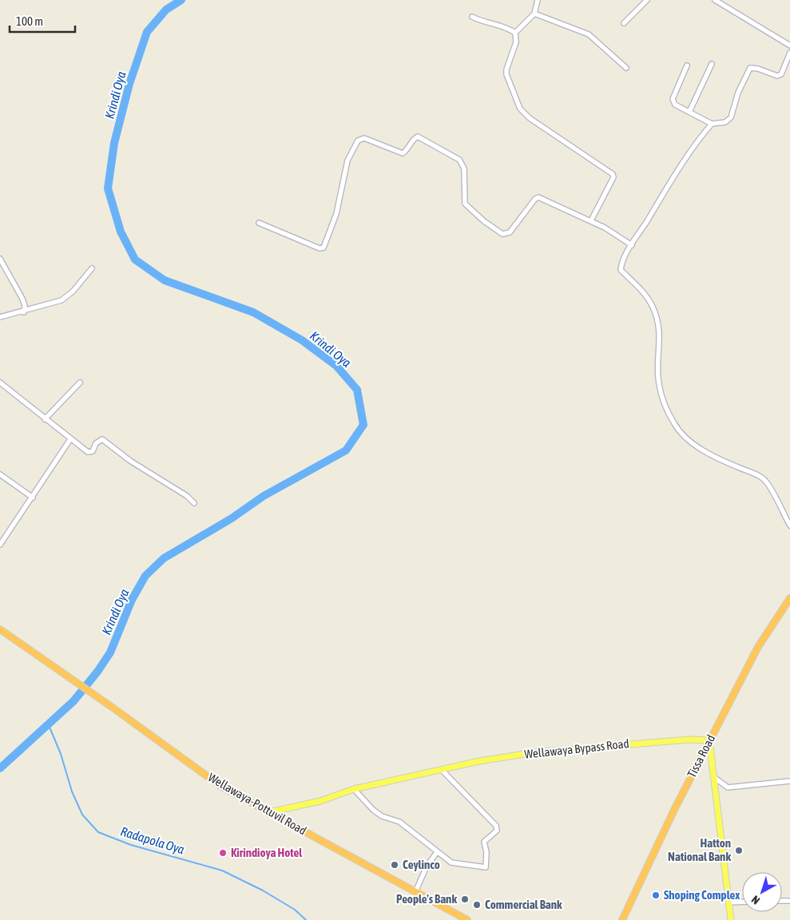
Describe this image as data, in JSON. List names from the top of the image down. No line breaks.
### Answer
{"streets":{"highway":["Tissa Road","Wellawaya-Pottuvil Road"],"main road":["Wellawaya Bypass Road"]},"crossings":[["Wellawaya Bypass Road","Tissa Road"],["Wellawaya Bypass Road","Wellawaya-Pottuvil Road"]],"water":["Krindi Oya","Radapola Oya"],"places":["Hatton National Bank","Kirindioya Hotel","Ceylinco","Shoping Complex","People's Bank","Commercial Bank"],"scale_bar":"100 m","north":"bottom left"}
